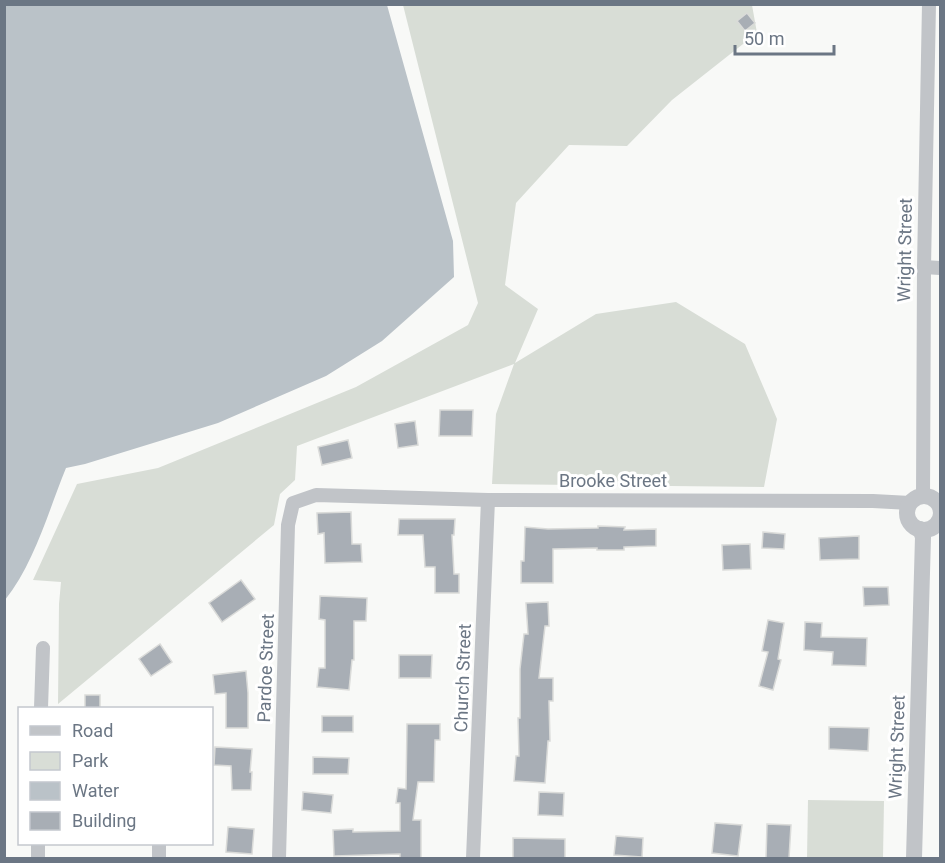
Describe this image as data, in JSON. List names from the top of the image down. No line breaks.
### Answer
{"streets":{"street":["Wright Street","Brooke Street","Pardoe Street","Church Street"]},"crossings":[["Wright Street","Brooke Street"],["Brooke Street","Pardoe Street"],["Brooke Street","Church Street"]],"legend":["Road","Park","Water","Building"],"scale_bar":"50 m"}
